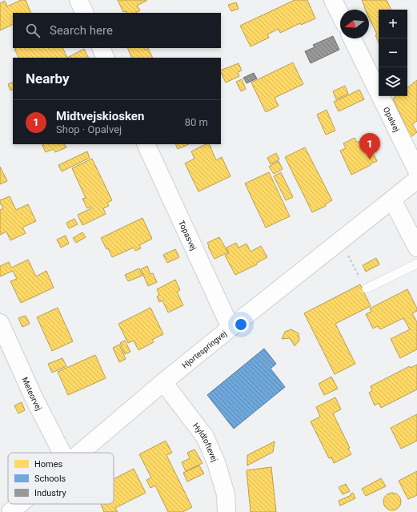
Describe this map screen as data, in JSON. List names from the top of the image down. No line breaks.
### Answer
{"streets":{"street":["Opalvej","Topasvej","Hjortespringvej","Meteorvej","Hyldtoftevej"]},"crossings":[["Topasvej","Hjortespringvej"],["Hjortespringvej","Hyldtoftevej"]],"legend":["Homes","Schools","Industry"],"north":"left","page":{"map_buttons":["+","−"],"search":"Search here","heading":"Nearby","list":[{"mark":"1","name":"Midtvejskiosken","note":"Shop · Opalvej","value":"80 m"}],"pins":"1"}}
